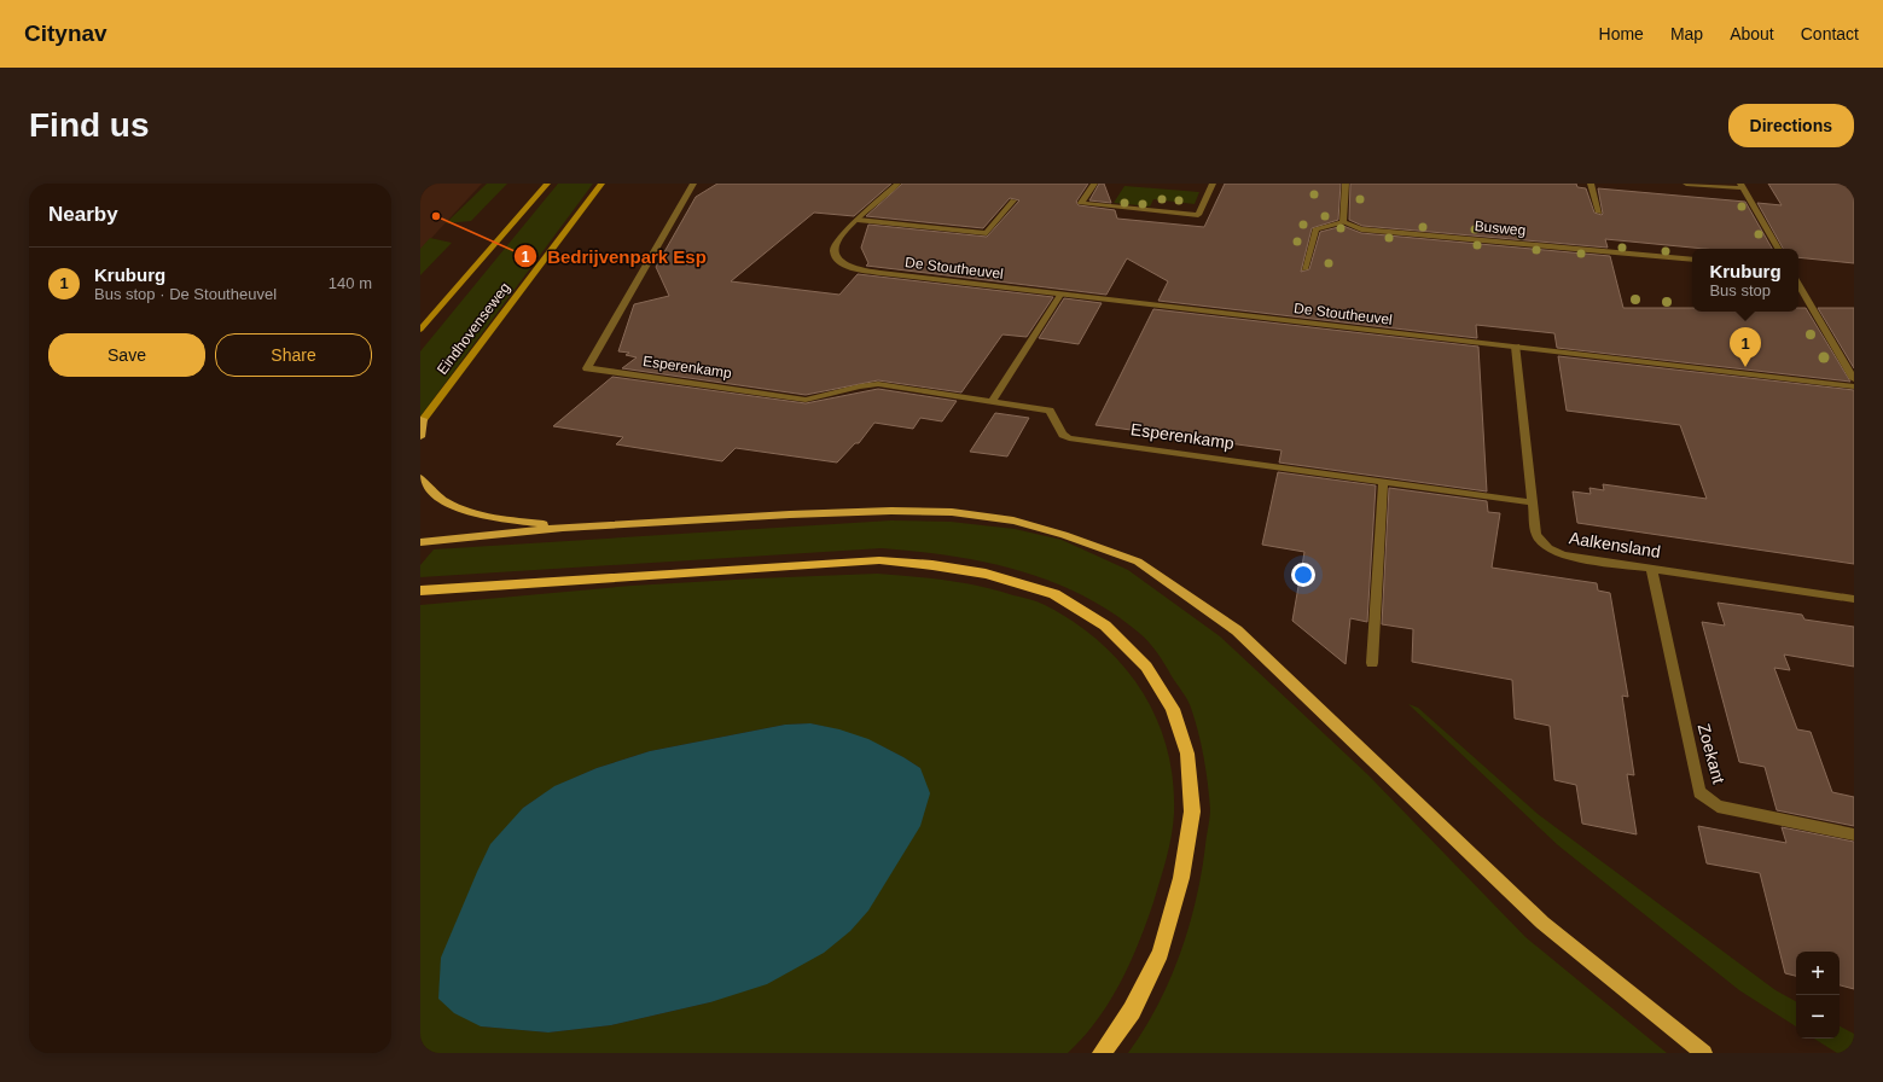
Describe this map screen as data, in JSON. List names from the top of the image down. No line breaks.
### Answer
{"streets":{"main road":["Eindhovenseweg"],"street":["Busweg","De Stoutheuvel","Esperenkamp","Aalkensland","Zoekant"]},"crossings":[["De Stoutheuvel","Aalkensland"],["Esperenkamp","Aalkensland"],["Aalkensland","Zoekant"]],"places":["Bedrijvenpark Esp"],"page":{"header":"Citynav","nav":["Home","Map","About","Contact"],"buttons":["Directions",["Save","Share"]],"title":"Find us","heading":"Nearby","list":[{"mark":"1","name":"Kruburg","note":"Bus stop · De Stoutheuvel","value":"140 m"}],"popup":["Kruburg","Bus stop"],"pins":"1","map_buttons":["+","−"]}}
